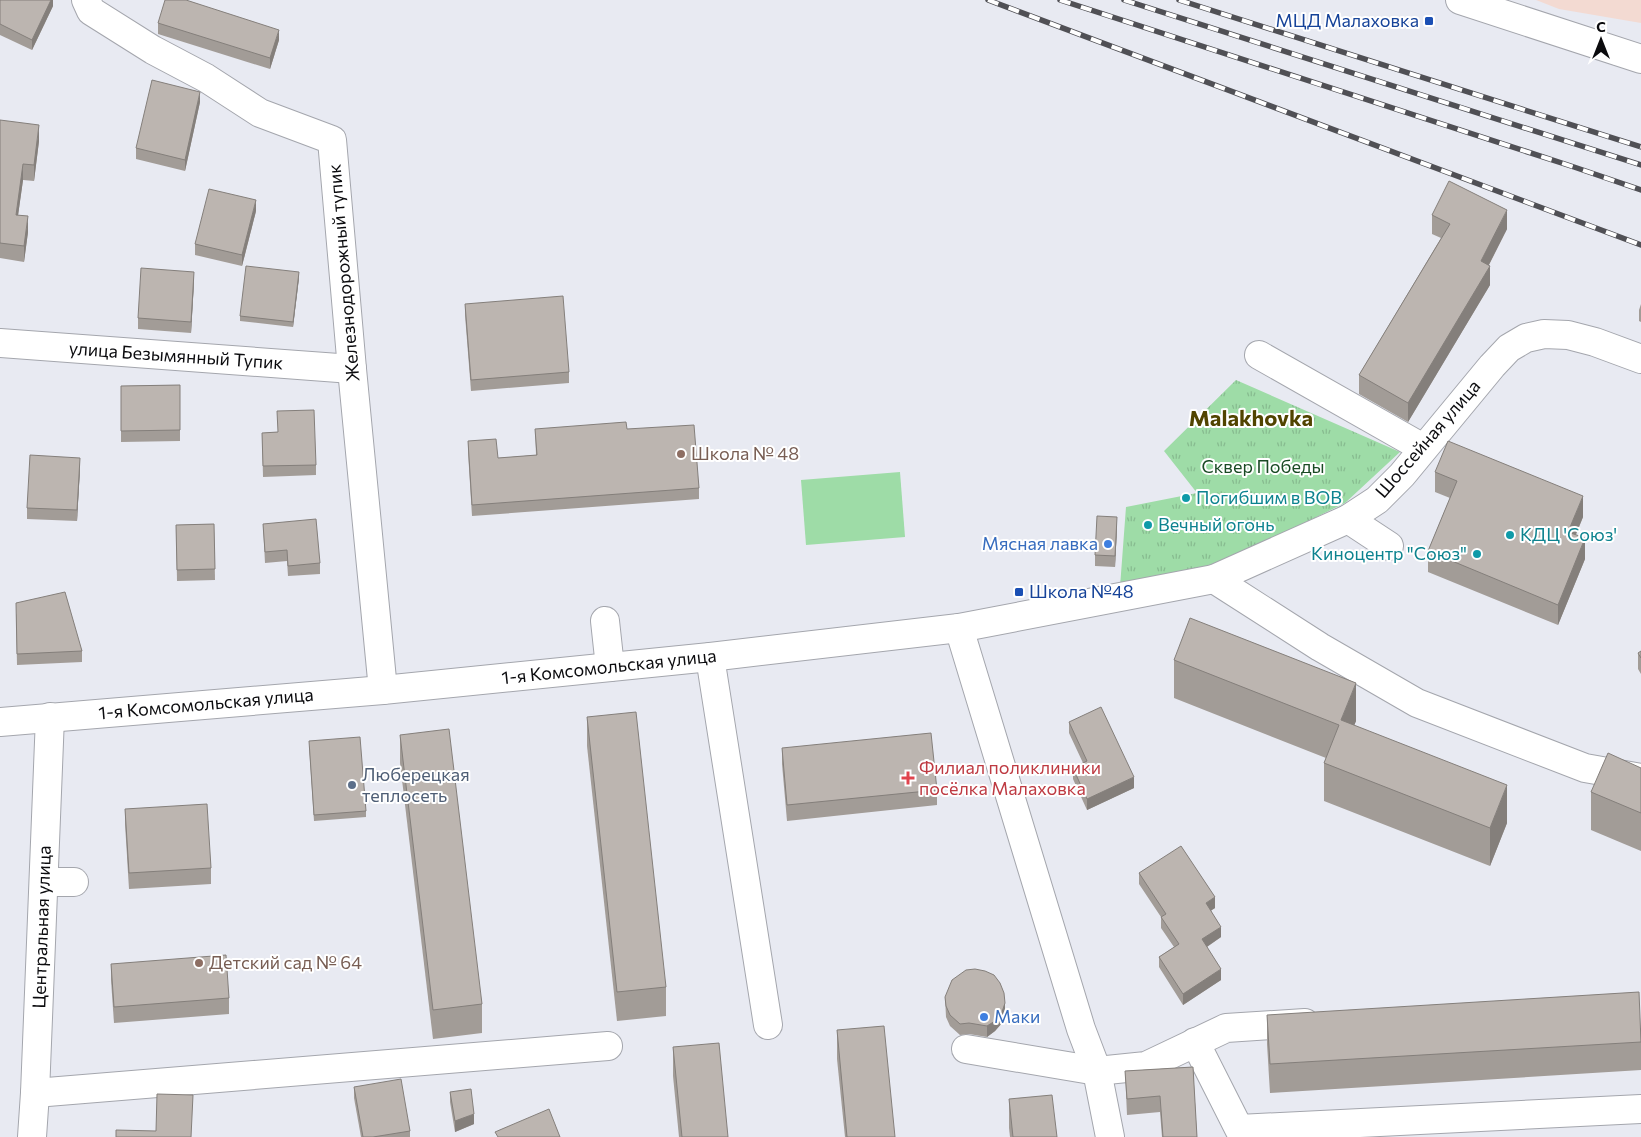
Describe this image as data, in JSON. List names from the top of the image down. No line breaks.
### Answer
{"streets":{"street":["Железнодорожный тупик","улица Безымянный Тупик","Шоссейная улица","1-я Комсомольская улица","Центральная улица"]},"crossings":[["Железнодорожный тупик","улица Безымянный Тупик"],["Железнодорожный тупик","1-я Комсомольская улица"],["Шоссейная улица","1-я Комсомольская улица"],["1-я Комсомольская улица","Центральная улица"]],"districts":["Malakhovka"],"parks":["Сквер Победы"],"places":{"transit":["МЦД Малаховка","Школа №48"],"other":["Школа № 48","Погибшим в ВОВ","Вечный огонь","КДЦ 'Союз'","Мясная лавка","Киноцентр \"Союз\"","Люберецкая теплосеть","Детский сад № 64","Маки"],"health":["Филиал поликлиники посёлка Малаховка"]},"north":"top"}
